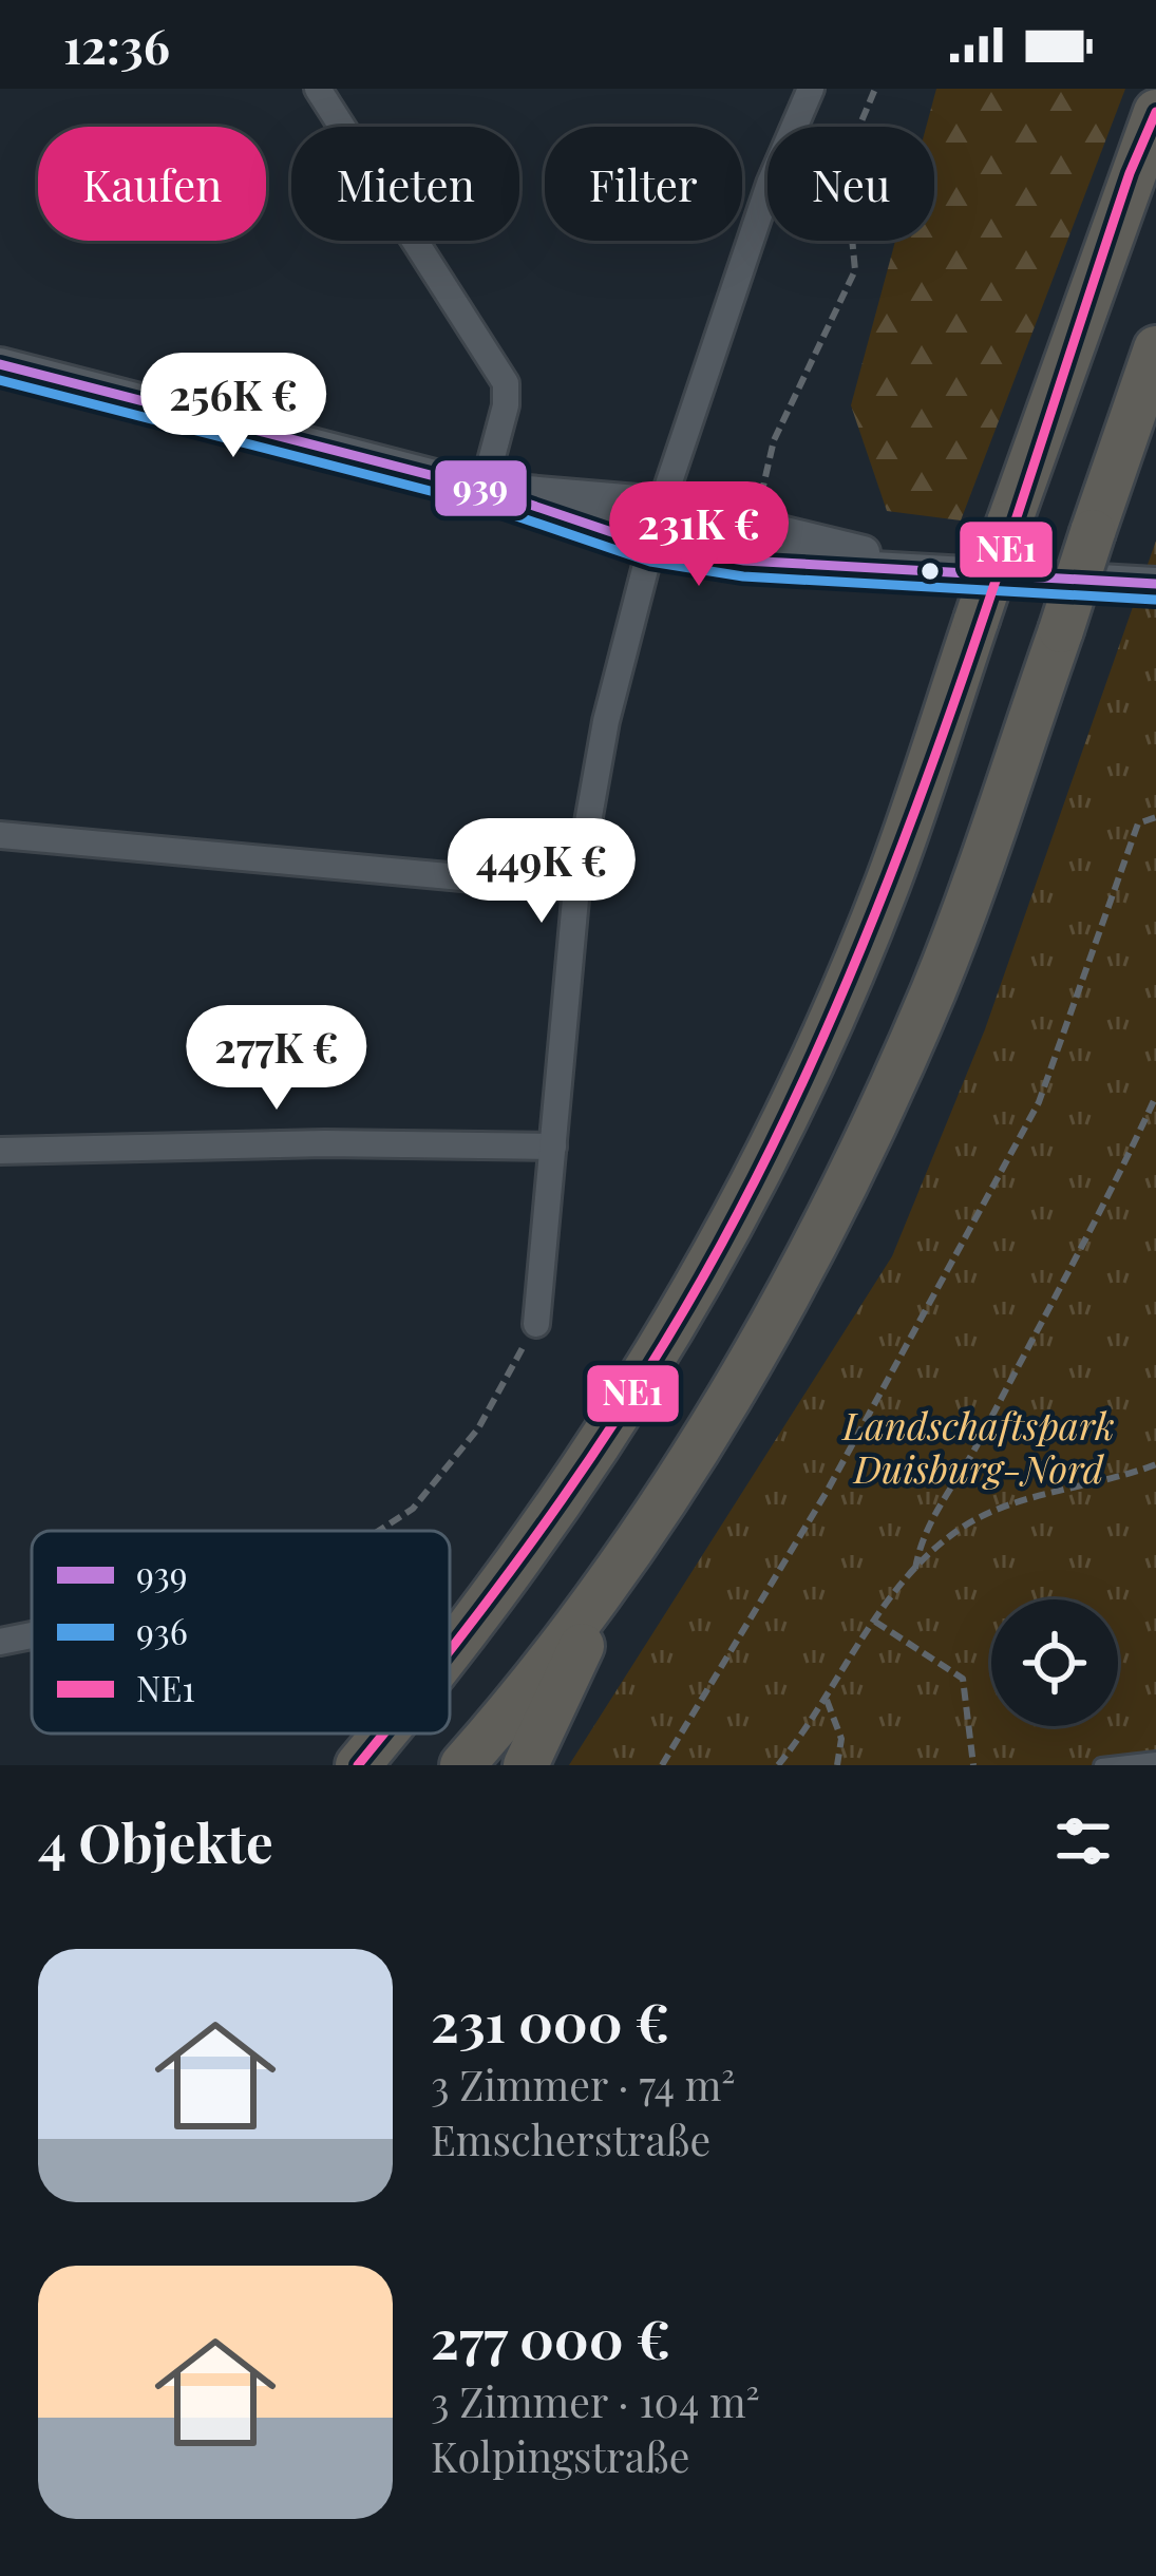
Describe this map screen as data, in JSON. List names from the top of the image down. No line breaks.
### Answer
{"parks":["Landschaftspark Duisburg-Nord"],"lines":["transit line NE1","transit line 939","transit line 936"],"legend":["939","936","NE1"],"page":{"status":"12:36","chip":["Kaufen","Mieten","Filter","Neu"],"price":["256K €","231K €","449K €","277K €"],"heading":"4 Objekte","list":[{"name":"231 000 €","note":"3 Zimmer · 74 m² · Emscherstraße"},{"name":"277 000 €","note":"3 Zimmer · 104 m² · Kolpingstraße"}]}}
